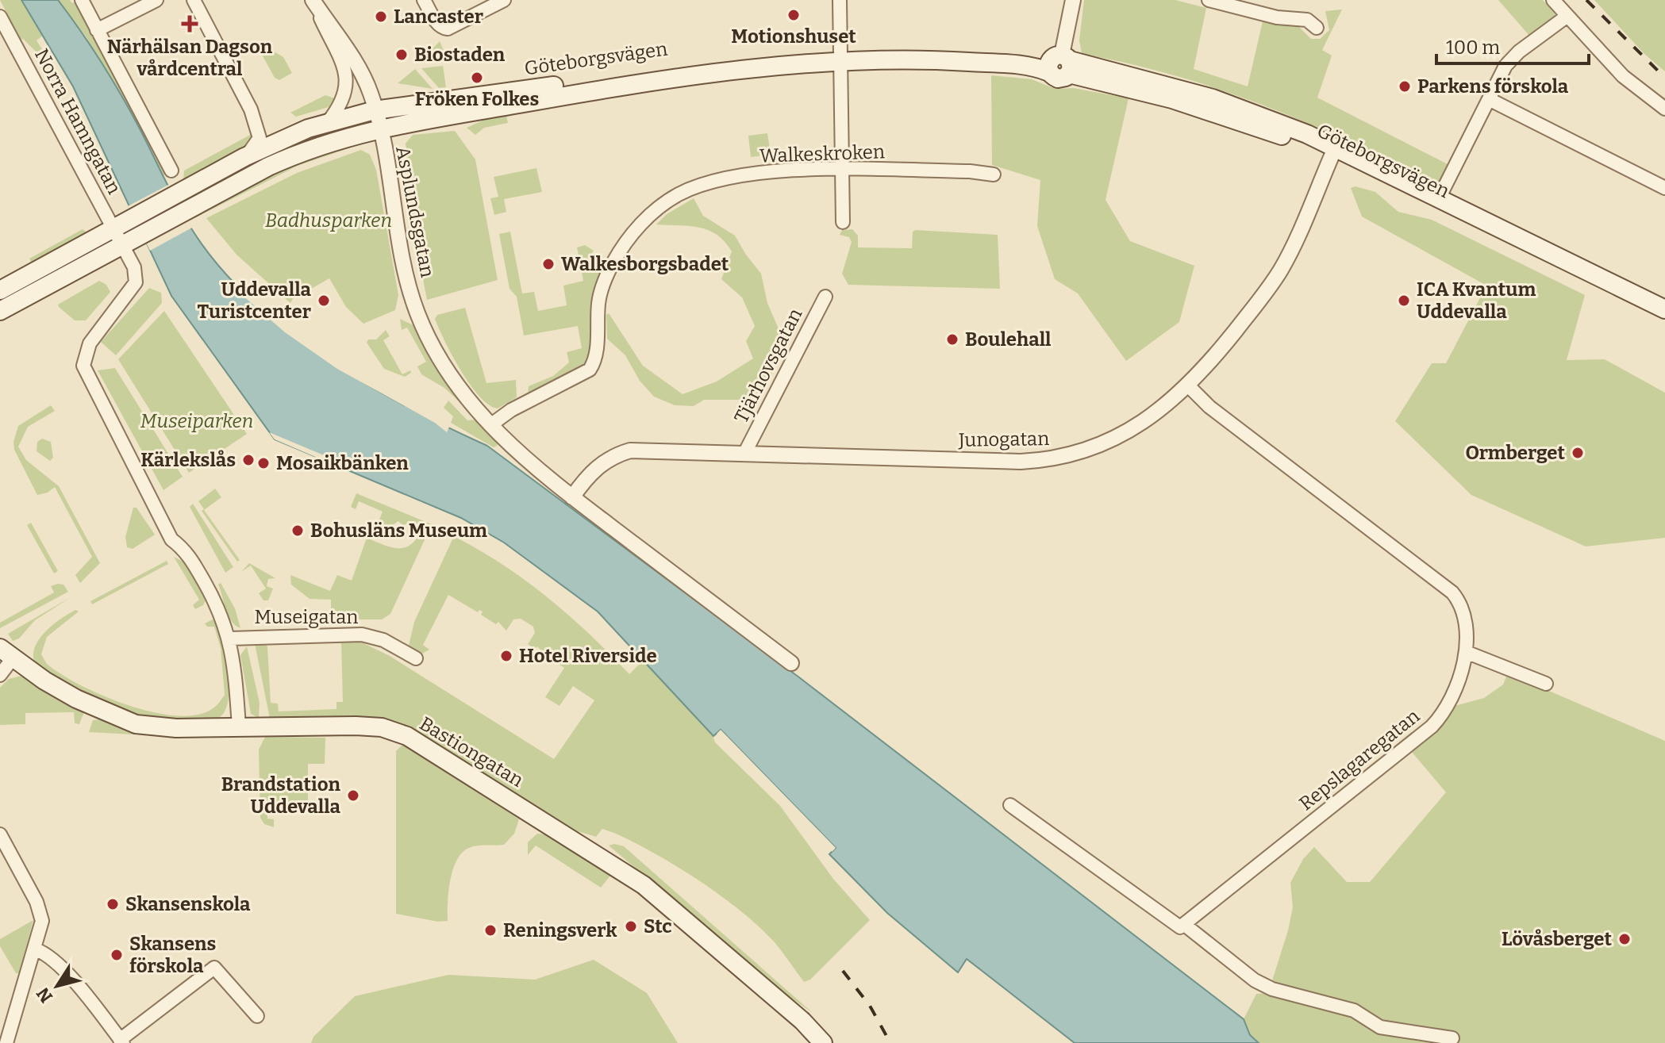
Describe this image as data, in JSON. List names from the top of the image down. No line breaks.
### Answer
{"streets":{"main road":["Göteborgsvägen","Bastiongatan"],"street":["Norra Hamngatan","Walkeskroken","Asplundsgatan","Tjärhovsgatan","Junogatan","Museigatan","Repslagaregatan"]},"crossings":[["Göteborgsvägen","Norra Hamngatan"],["Göteborgsvägen","Asplundsgatan"],["Göteborgsvägen","Junogatan"],["Norra Hamngatan","Museigatan"],["Walkeskroken","Asplundsgatan"],["Asplundsgatan","Junogatan"],["Tjärhovsgatan","Junogatan"],["Junogatan","Repslagaregatan"]],"parks":["Badhusparken","Museiparken"],"places":{"other":["Motionshuset","Lancaster","Biostaden","Fröken Folkes","Parkens förskola","Walkesborgsbadet","Uddevalla Turistcenter","ICA Kvantum Uddevalla","Boulehall","Ormberget","Kärlekslås","Mosaikbänken","Bohusläns Museum","Hotel Riverside","Brandstation Uddevalla","Skansenskola","Stc","Reningsverk","Lövåsberget","Skansens förskola"],"health":["Närhälsan Dagson vårdcentral"]},"scale_bar":"100 m","north":"bottom left"}
